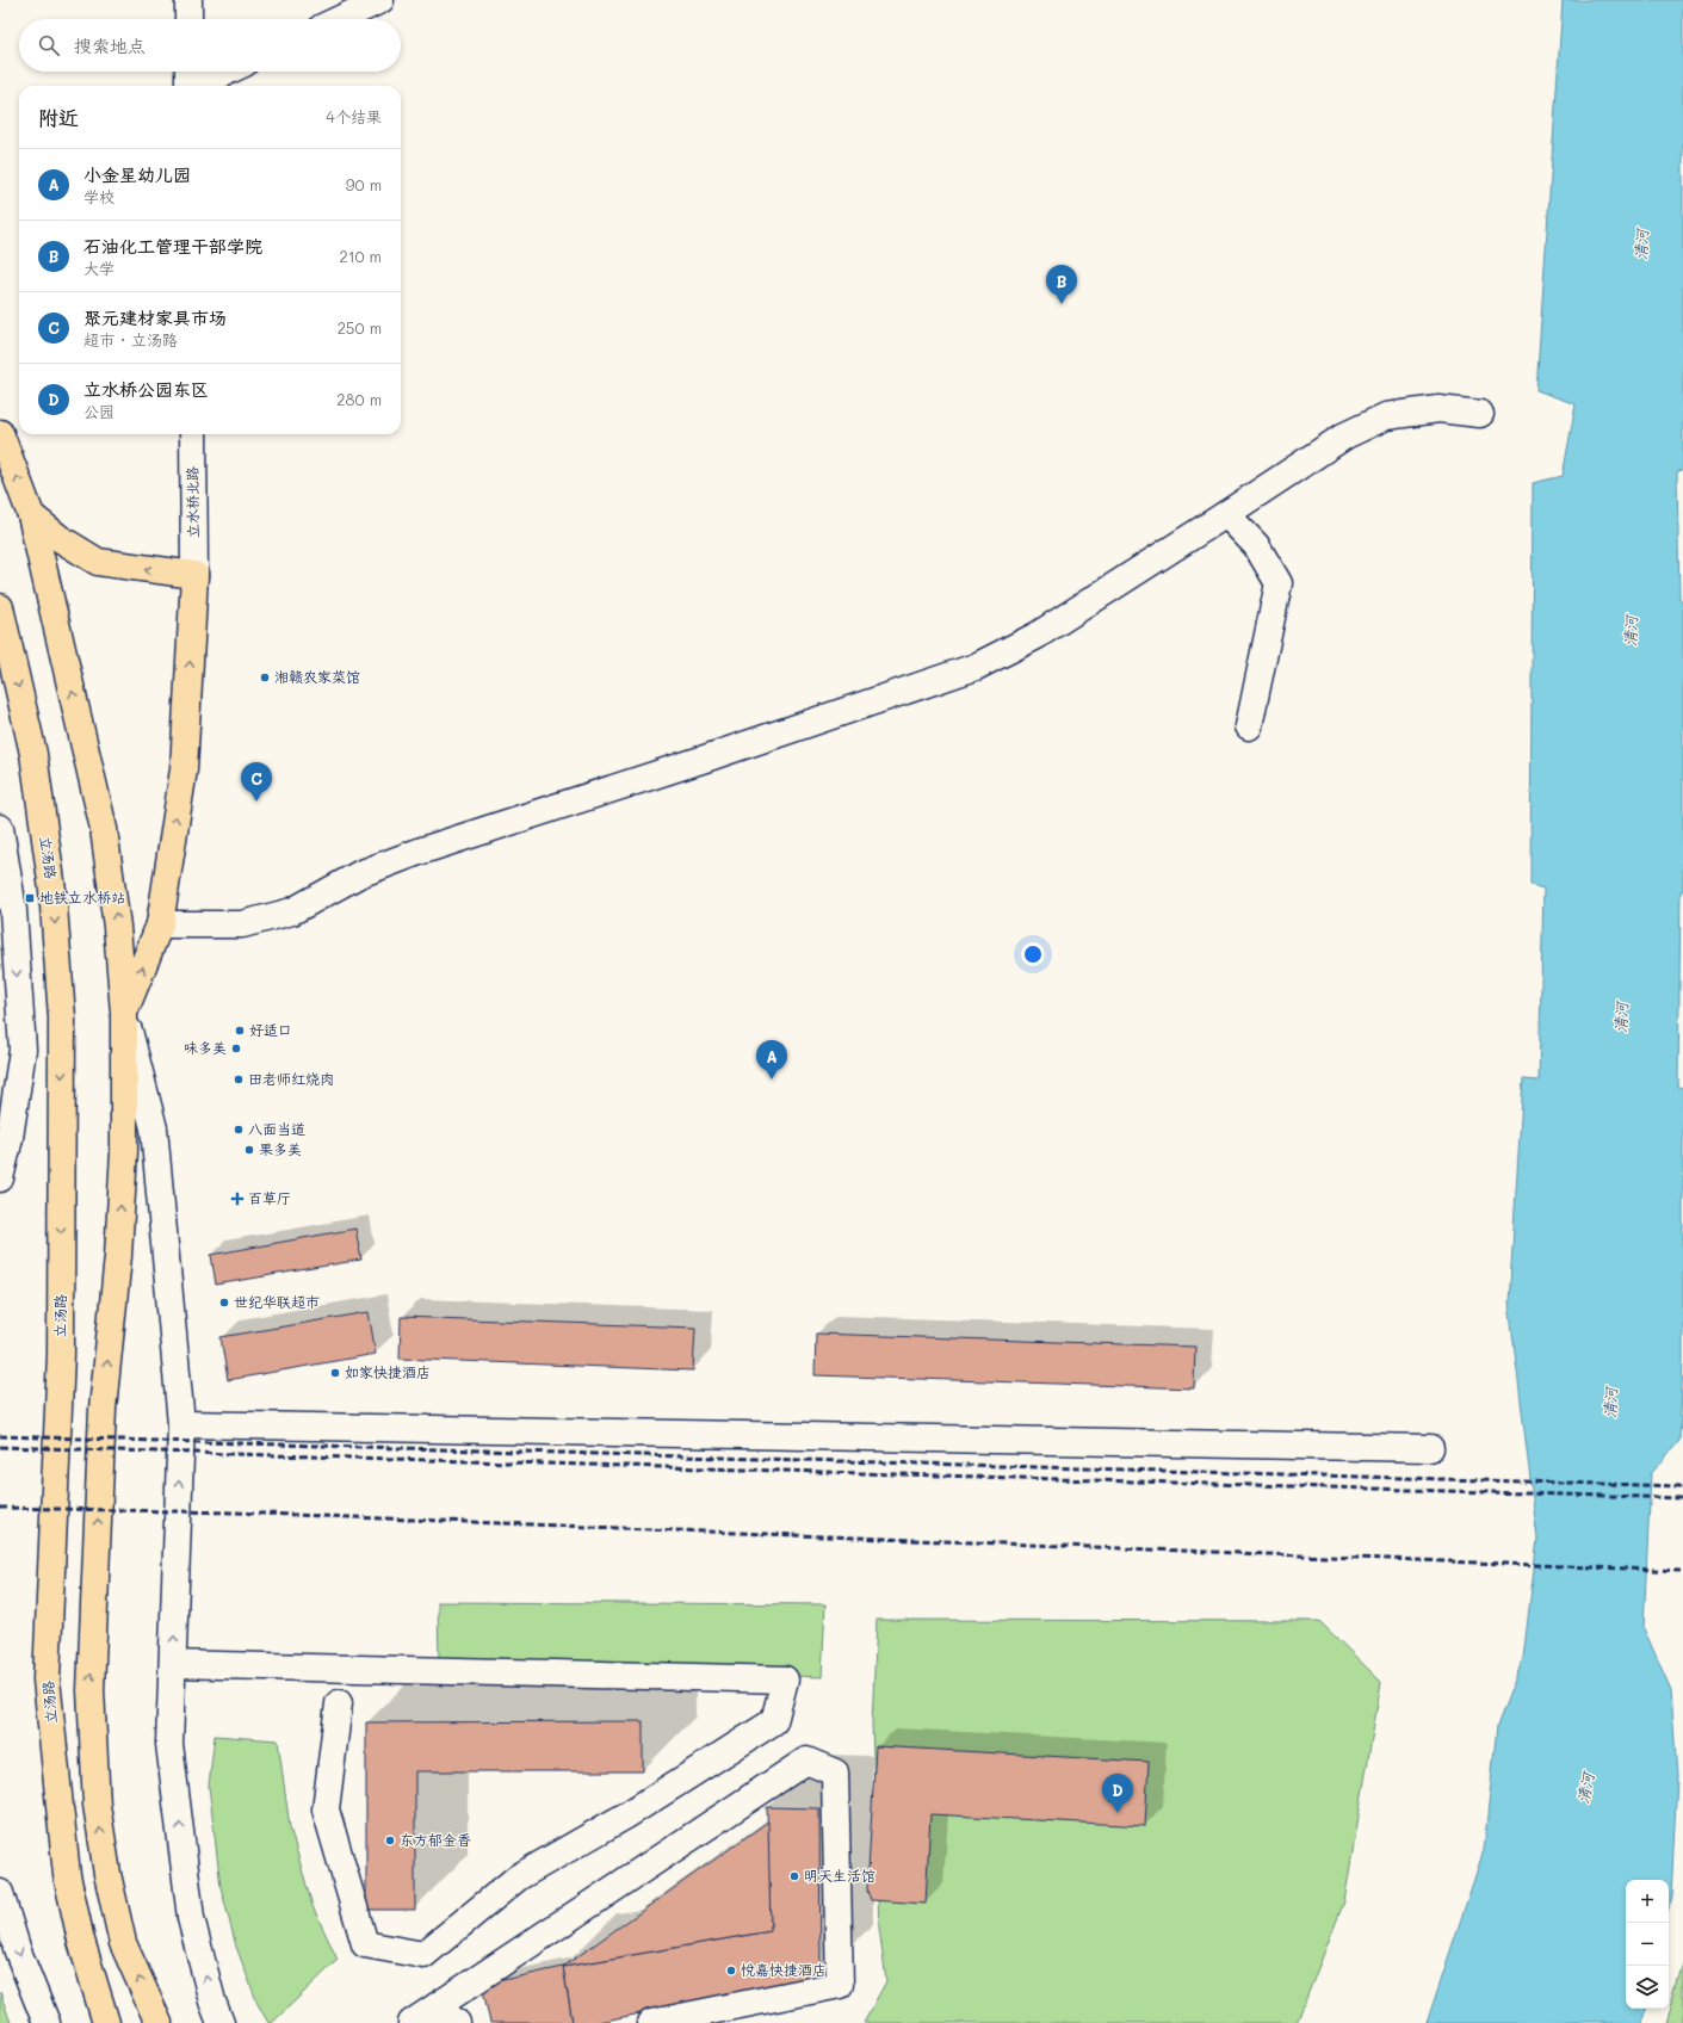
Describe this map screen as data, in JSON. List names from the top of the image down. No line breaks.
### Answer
{"streets":{"main road":["立汤路"],"street":["立水桥北路"]},"water":["清河"],"places":{"other":["湘赣农家菜馆","好适口","味多美","田老师红烧肉","八面当道","果多美","世纪华联超市","如家快捷酒店","东方郁金香","明天生活馆","悦嘉快捷酒店"],"transit":["地铁立水桥站"],"health":["百草厅"]},"page":{"search":"搜索地点","heading":["附近","4个结果"],"list":[{"mark":"A","name":"小金星幼儿园","note":"学校","value":"90 m"},{"mark":"B","name":"石油化工管理干部学院","note":"大学","value":"210 m"},{"mark":"C","name":"聚元建材家具市场","note":"超市 · 立汤路","value":"250 m"},{"mark":"D","name":"立水桥公园东区","note":"公园","value":"280 m"}],"pins":["B","C","A","D"],"map_buttons":["+","−"]}}
